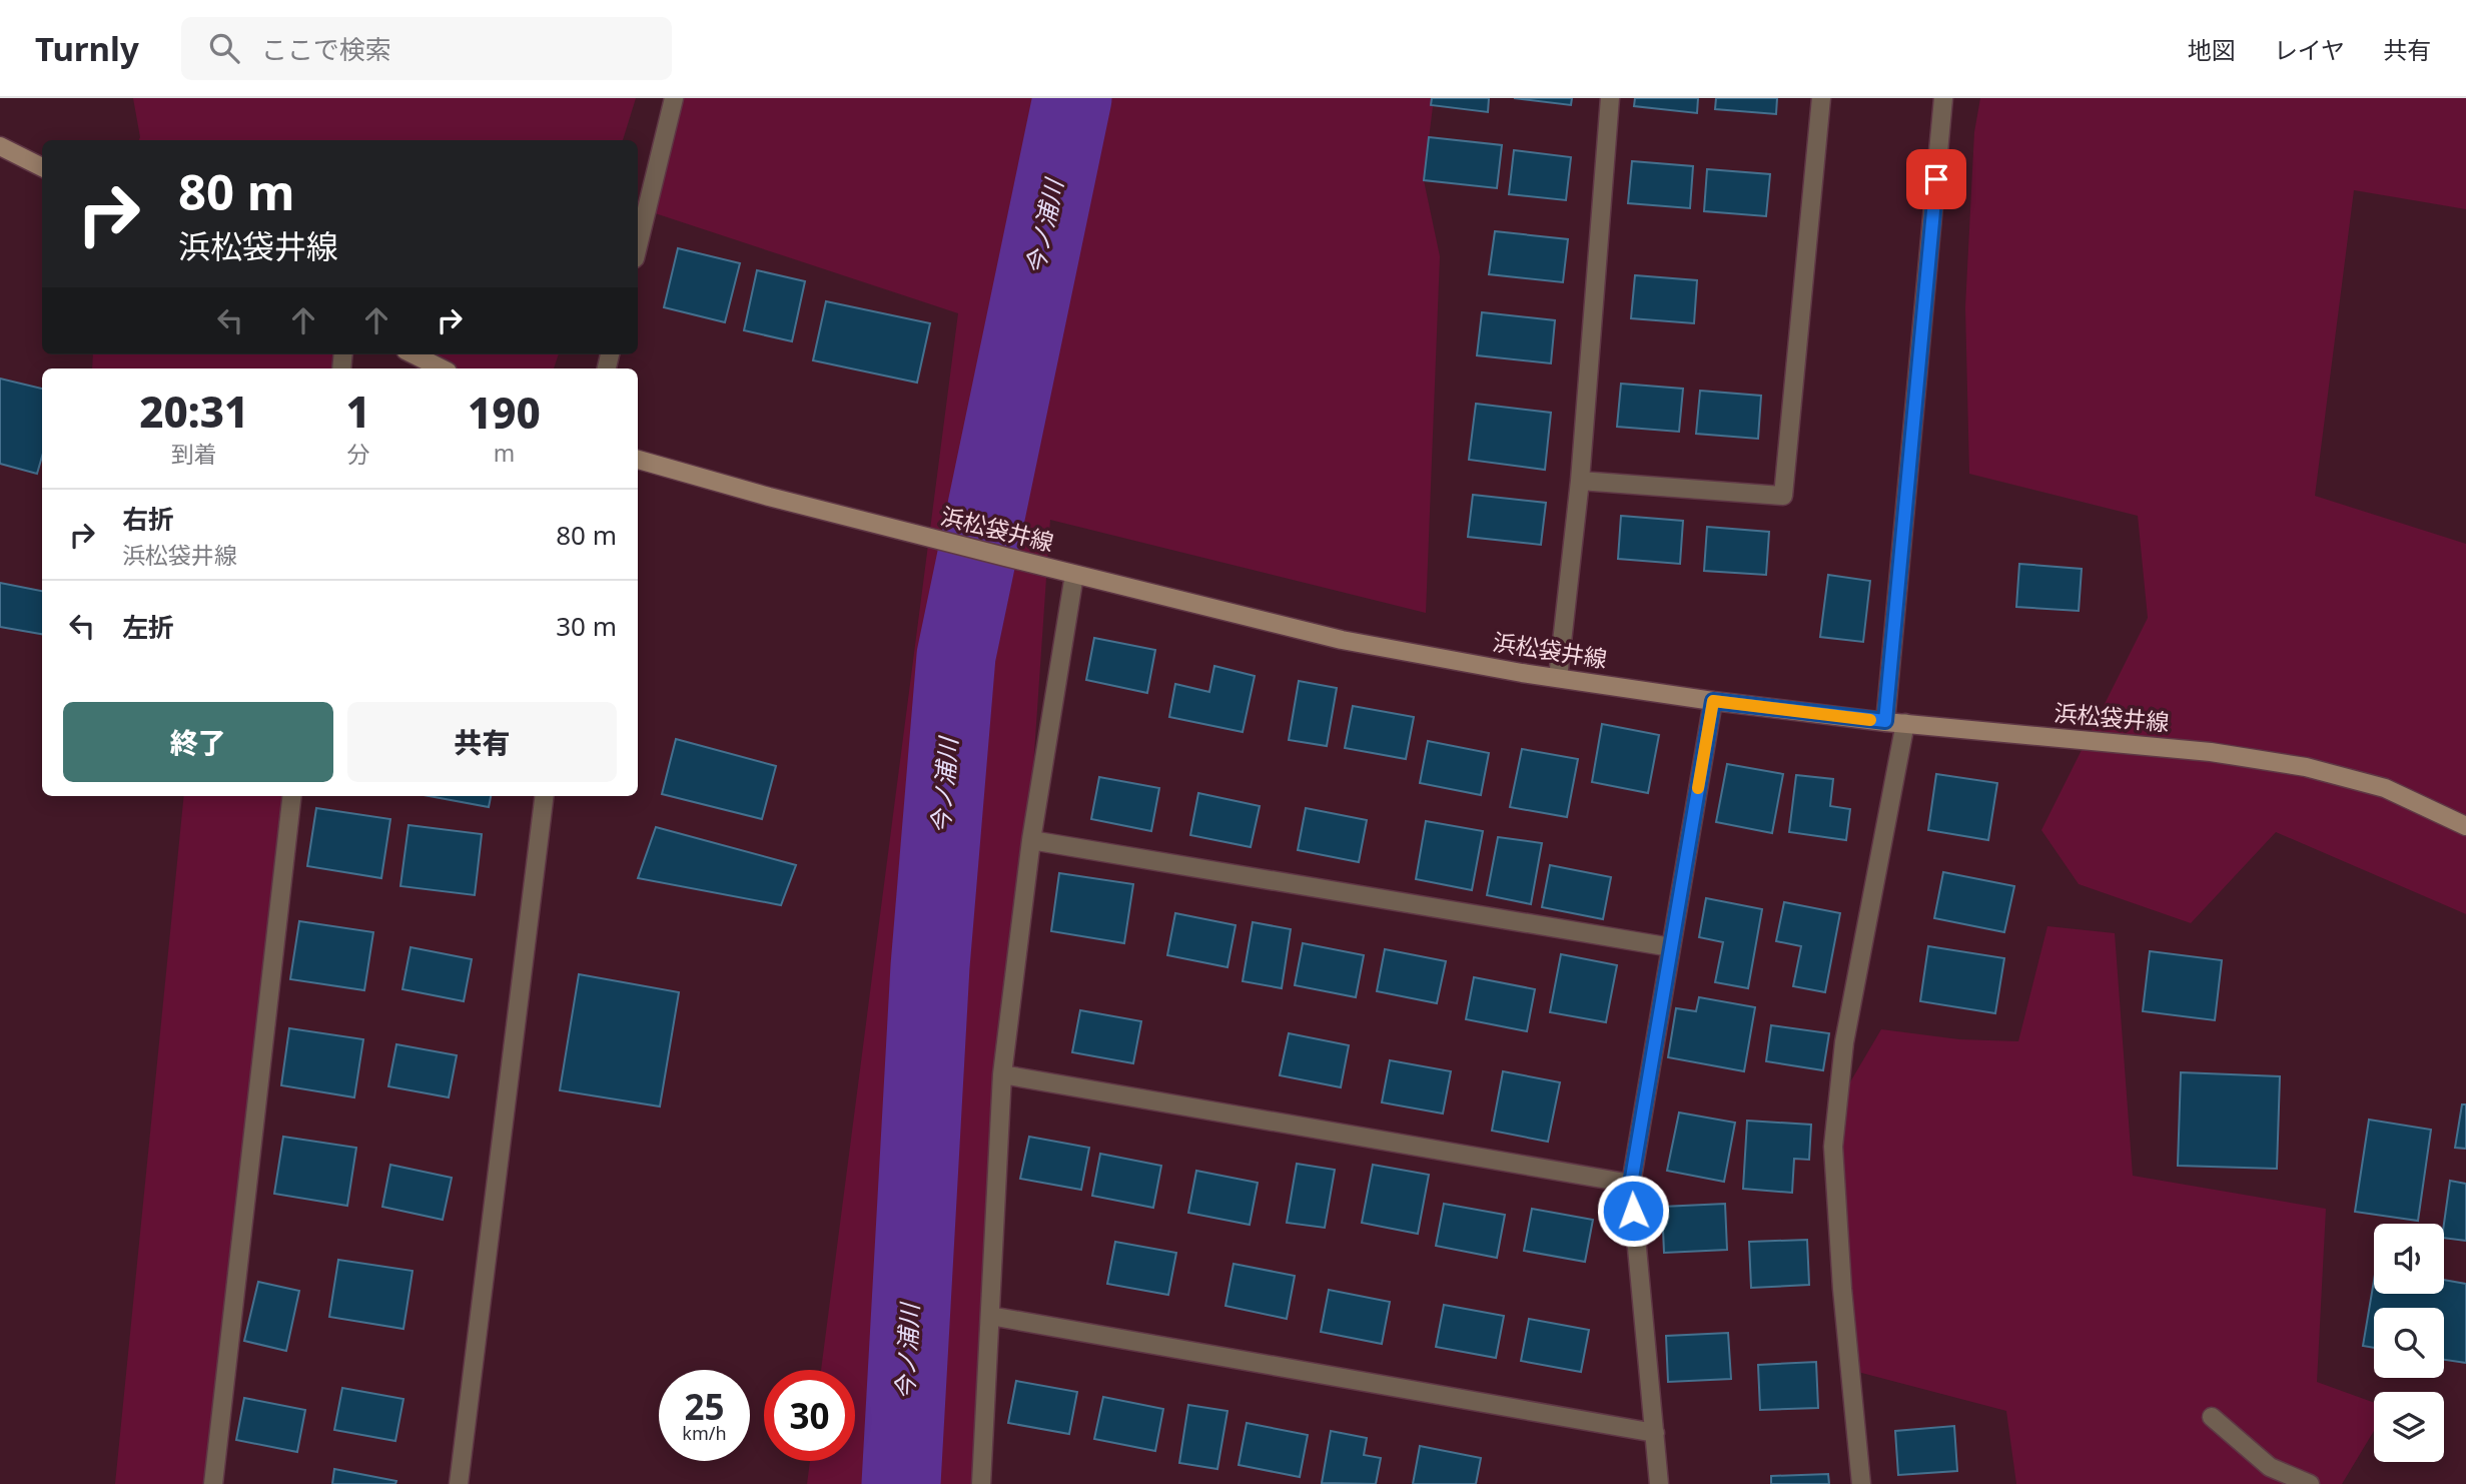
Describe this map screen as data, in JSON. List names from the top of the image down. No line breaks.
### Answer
{"streets":{"main road":["浜松袋井線"]},"water":["今ノ浦川"],"page":{"header":"Turnly","search":"ここで検索","nav":["地図","レイヤ","共有"],"turn":["80 m","浜松袋井線"],"eta":["20:31","到着","1","分","190","m"],"list":[{"name":"右折","note":"浜松袋井線","value":"80 m"},{"name":"左折","value":"30 m"}],"buttons":["終了","共有"],"speed":"25 km/h","limit":"30"}}
